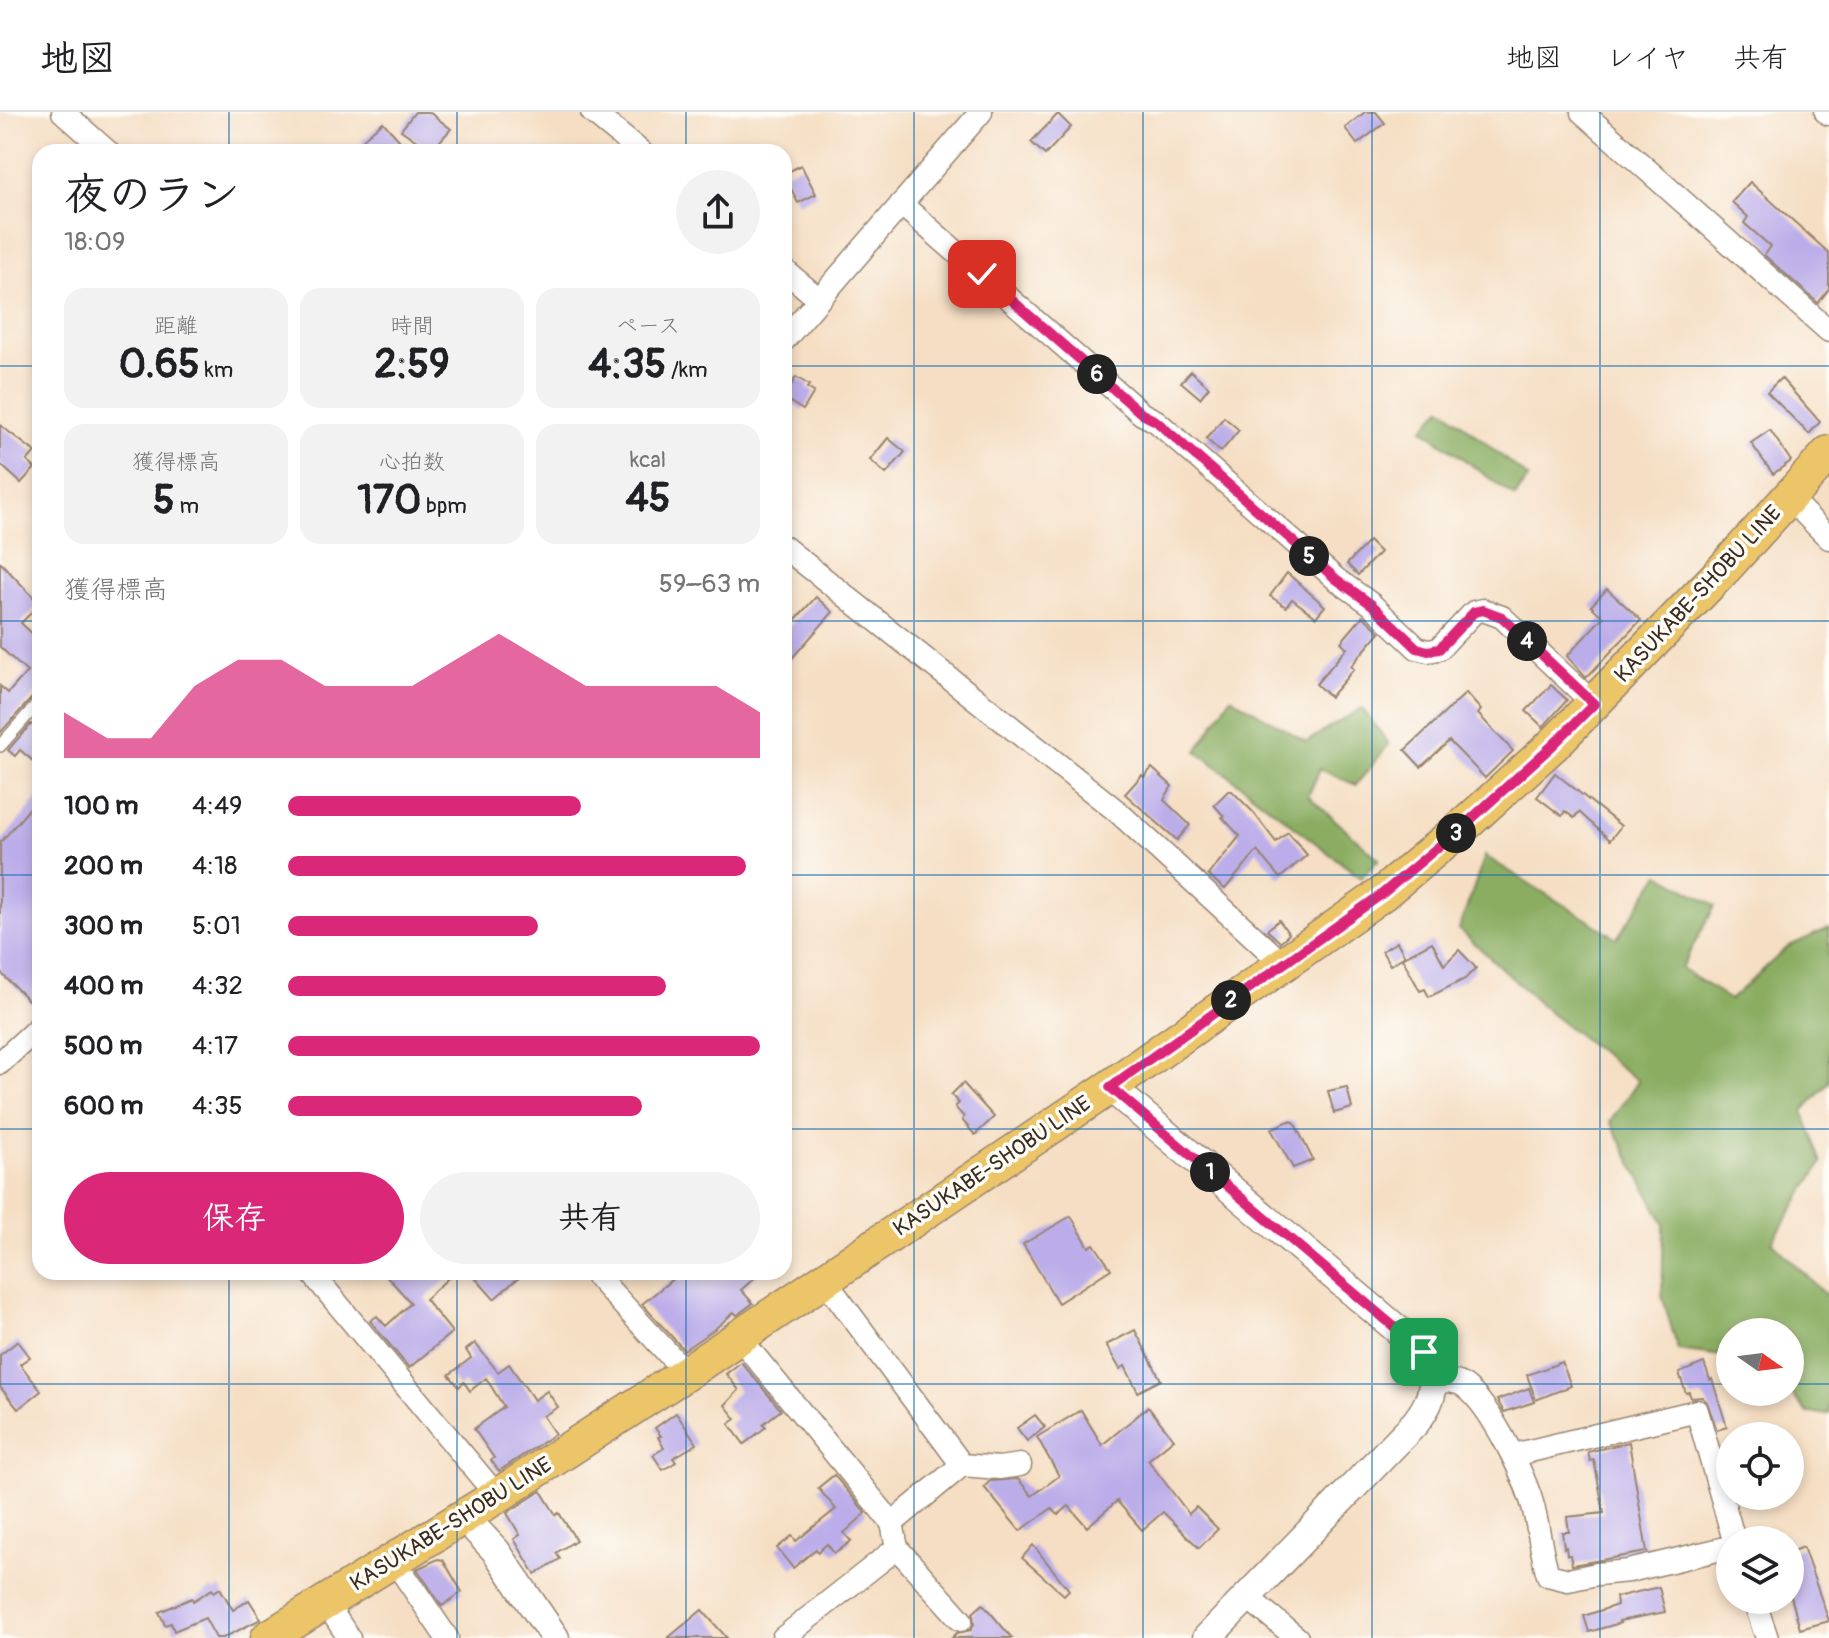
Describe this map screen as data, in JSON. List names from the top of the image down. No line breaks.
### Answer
{"streets":{"main road":["KASUKABE-SHOBU LINE"]},"north":"right","page":{"header":"地図","nav":["地図","レイヤ","共有"],"heading":["夜のラン","18:09"],"stats":[["距離","0.65 km"],["時間","2:59"],["ペース","4:35 /km"],["獲得標高","5 m"],["心拍数","170 bpm"],["kcal","45"]],"pins":["6","5","4","3","2","1"],"chart":["獲得標高","59–63 m"],"list":[{"name":"100 m","note":"4:49"},{"name":"200 m","note":"4:18"},{"name":"300 m","note":"5:01"},{"name":"400 m","note":"4:32"},{"name":"500 m","note":"4:17"},{"name":"600 m","note":"4:35"}],"buttons":["保存","共有"]}}
